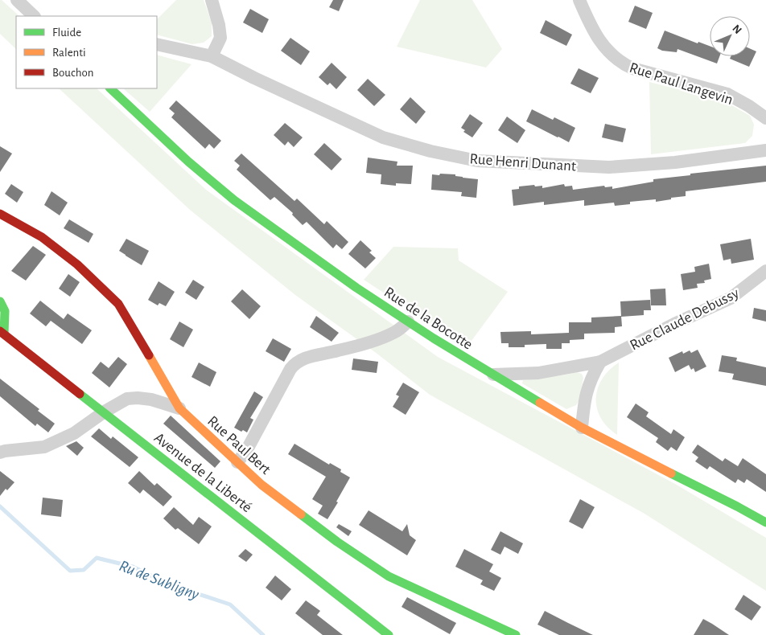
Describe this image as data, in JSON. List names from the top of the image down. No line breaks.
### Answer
{"streets":{"street":["Rue Paul Langevin","Rue Henri Dunant","Rue de la Bocotte","Rue Claude Debussy","Rue Paul Bert","Avenue de la Liberté"]},"crossings":[["Rue de la Bocotte","Rue Claude Debussy"]],"water":["Ru de Subligny"],"legend":["Fluide","Ralenti","Bouchon"],"north":"top right"}
